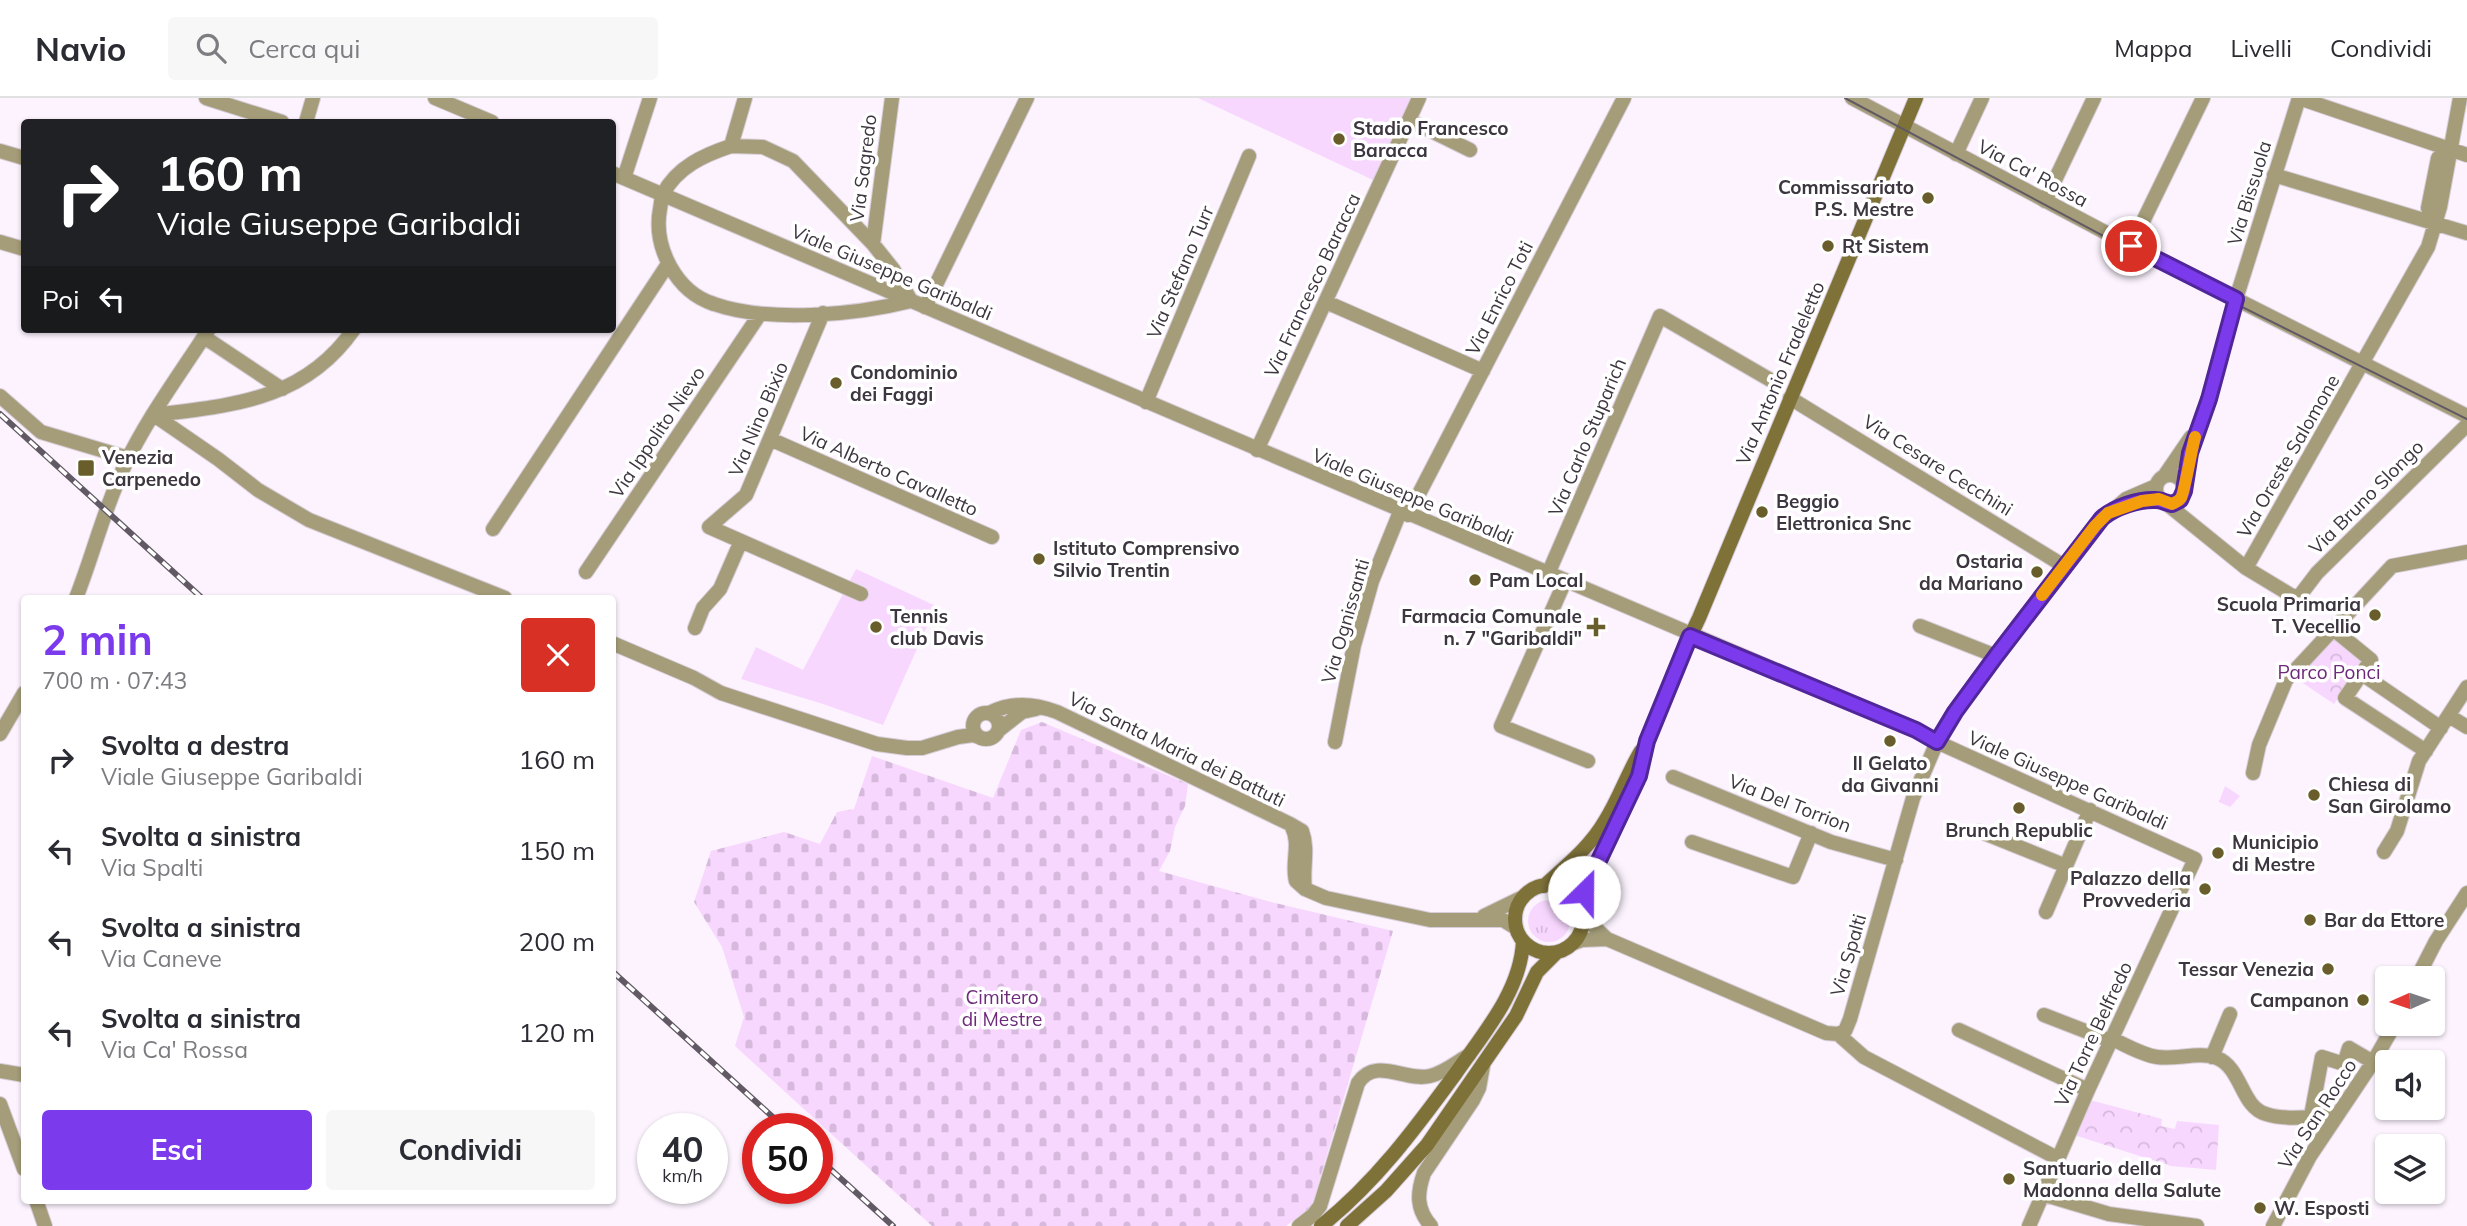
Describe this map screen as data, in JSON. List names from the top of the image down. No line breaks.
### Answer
{"streets":{"main road":["Via Antonio Fradeletto"],"street":["Via Sagredo","Via Ca' Rossa","Via Bissuola","Viale Giuseppe Garibaldi","Via Stefano Turr","Via Francesco Baracca","Via Enrico Toti","Via Nino Bixio","Via Ippolito Nievo","Via Carlo Stuparich","Via Oreste Salomone","Via Cesare Cecchini","Via Alberto Cavalletto","Via Bruno Slongo","Via Ognissanti","Via Santa Maria dei Battuti","Via Del Torrion","Via Spalti","Via Torre Belfredo","Via San Rocco"]},"crossings":[["Via Ca' Rossa","Via Bissuola"],["Via Ca' Rossa","Via Antonio Fradeletto"],["Via Ca' Rossa","Via Oreste Salomone"],["Viale Giuseppe Garibaldi","Via Stefano Turr"],["Viale Giuseppe Garibaldi","Via Francesco Baracca"],["Viale Giuseppe Garibaldi","Via Enrico Toti"],["Viale Giuseppe Garibaldi","Via Antonio Fradeletto"],["Viale Giuseppe Garibaldi","Via Carlo Stuparich"],["Viale Giuseppe Garibaldi","Via Ognissanti"],["Viale Giuseppe Garibaldi","Via Spalti"],["Viale Giuseppe Garibaldi","Via Torre Belfredo"],["Via Enrico Toti","Via Ognissanti"],["Via Antonio Fradeletto","Via Cesare Cecchini"],["Via Nino Bixio","Via Alberto Cavalletto"],["Via Oreste Salomone","Via Bruno Slongo"],["Via Cesare Cecchini","Via Spalti"],["Via Del Torrion","Via Spalti"]],"parks":["Parco Ponci","Cimitero di Mestre"],"places":{"other":["Stadio Francesco Baracca","Commissariato P.S. Mestre","Rt Sistem","Condominio dei Faggi","Beggio Elettronica Snc","Istituto Comprensivo Silvio Trentin","Ostaria da Mariano","Pam Local","Scuola Primaria T. Vecellio","Tennis club Davis","Il Gelato da Givanni","Chiesa di San Girolamo","Brunch Republic","Municipio di Mestre","Palazzo della Provvederia","Bar da Ettore","Tessar Venezia","Campanon","Santuario della Madonna della Salute","W. Esposti"],"transit":["Venezia Carpenedo"],"health":["Farmacia Comunale n. 7 \"Garibaldi\""]},"north":"left","page":{"header":"Navio","search":"Cerca qui","nav":["Mappa","Livelli","Condividi"],"turn":["160 m","Viale Giuseppe Garibaldi"],"then":"Poi","heading":["2 min","700 m · 07:43"],"list":[{"name":"Svolta a destra","note":"Viale Giuseppe Garibaldi","value":"160 m"},{"name":"Svolta a sinistra","note":"Via Spalti","value":"150 m"},{"name":"Svolta a sinistra","note":"Via Caneve","value":"200 m"},{"name":"Svolta a sinistra","note":"Via Ca' Rossa","value":"120 m"}],"buttons":["Esci","Condividi"],"speed":"40 km/h","limit":"50"}}
